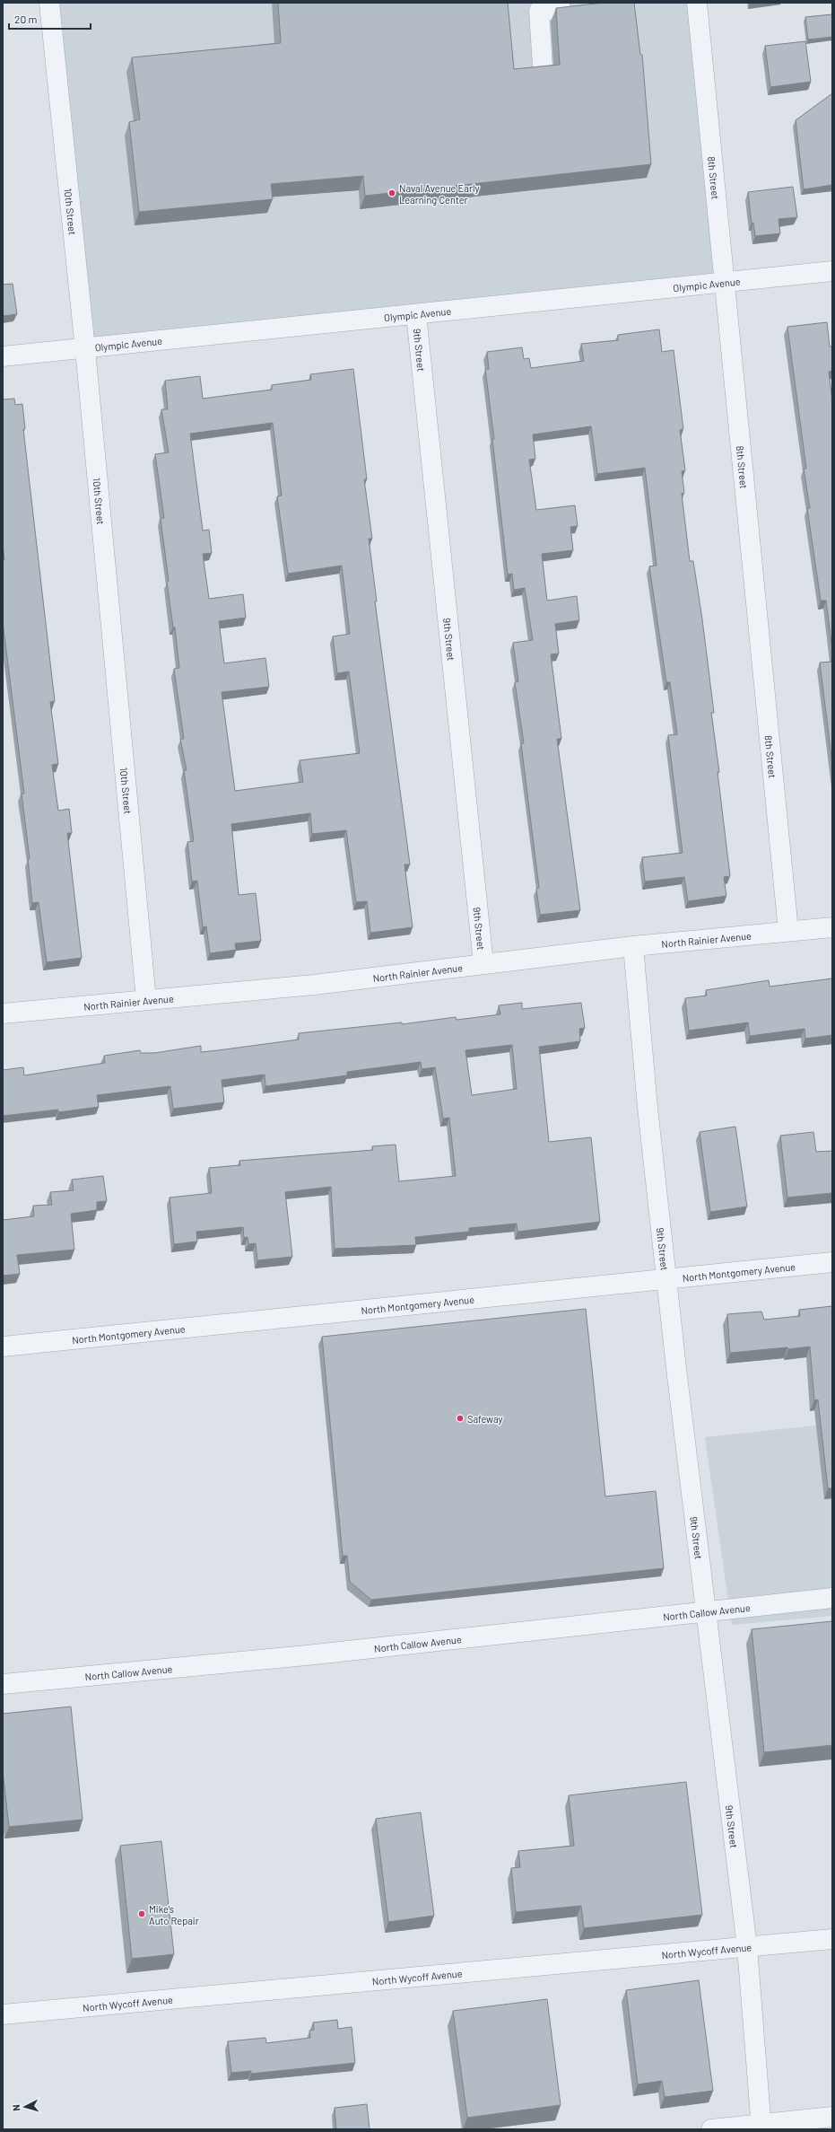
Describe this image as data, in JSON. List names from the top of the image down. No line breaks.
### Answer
{"streets":{"street":["8th Street","10th Street","Olympic Avenue","9th Street","North Rainier Avenue","North Montgomery Avenue","North Callow Avenue","North Wycoff Avenue"]},"crossings":[["8th Street","Olympic Avenue"],["8th Street","North Rainier Avenue"],["10th Street","Olympic Avenue"],["10th Street","North Rainier Avenue"],["Olympic Avenue","9th Street"],["9th Street","North Rainier Avenue"],["9th Street","North Montgomery Avenue"],["9th Street","North Callow Avenue"],["9th Street","North Wycoff Avenue"]],"places":["Naval Avenue Early Learning Center","Safeway","Mike's Auto Repair"],"scale_bar":"20 m","north":"left"}
